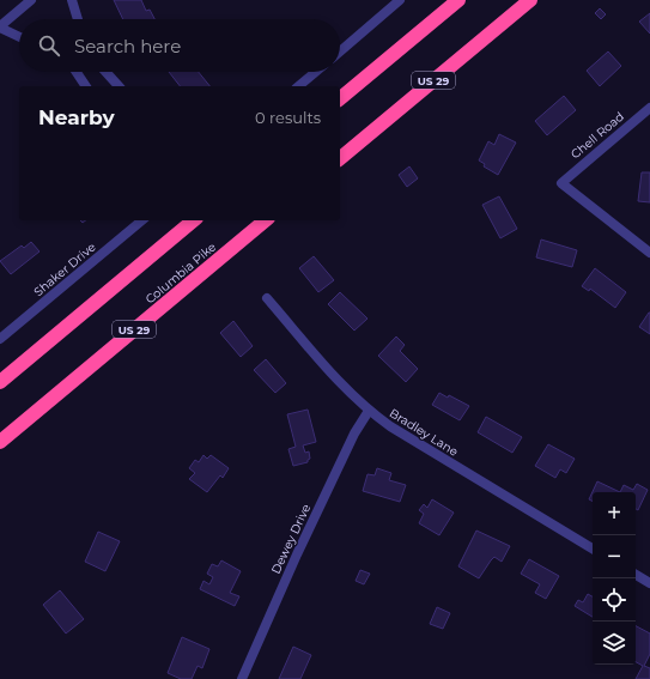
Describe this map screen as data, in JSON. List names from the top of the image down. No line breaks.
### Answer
{"streets":{"highway":["US 29","Columbia Pike"],"street":["Chell Road","Shaker Drive","Bradley Lane","Dewey Drive"]},"crossings":[["Bradley Lane","Dewey Drive"]],"page":{"search":"Search here","heading":["Nearby","0 results"],"map_buttons":["+","−"]}}
